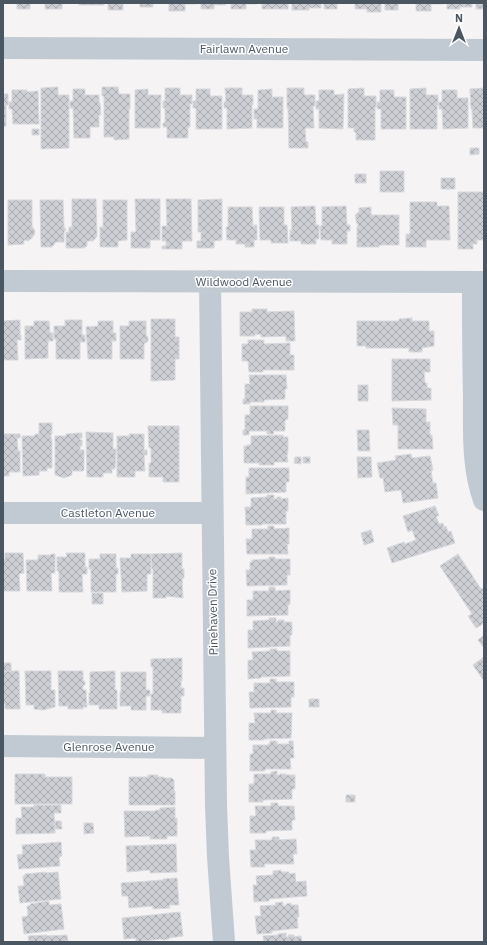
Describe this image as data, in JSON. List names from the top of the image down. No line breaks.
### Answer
{"streets":{"street":["Fairlawn Avenue","Wildwood Avenue","Castleton Avenue","Pinehaven Drive","Glenrose Avenue"]},"crossings":[["Wildwood Avenue","Pinehaven Drive"],["Castleton Avenue","Pinehaven Drive"],["Pinehaven Drive","Glenrose Avenue"]],"north":"top"}
